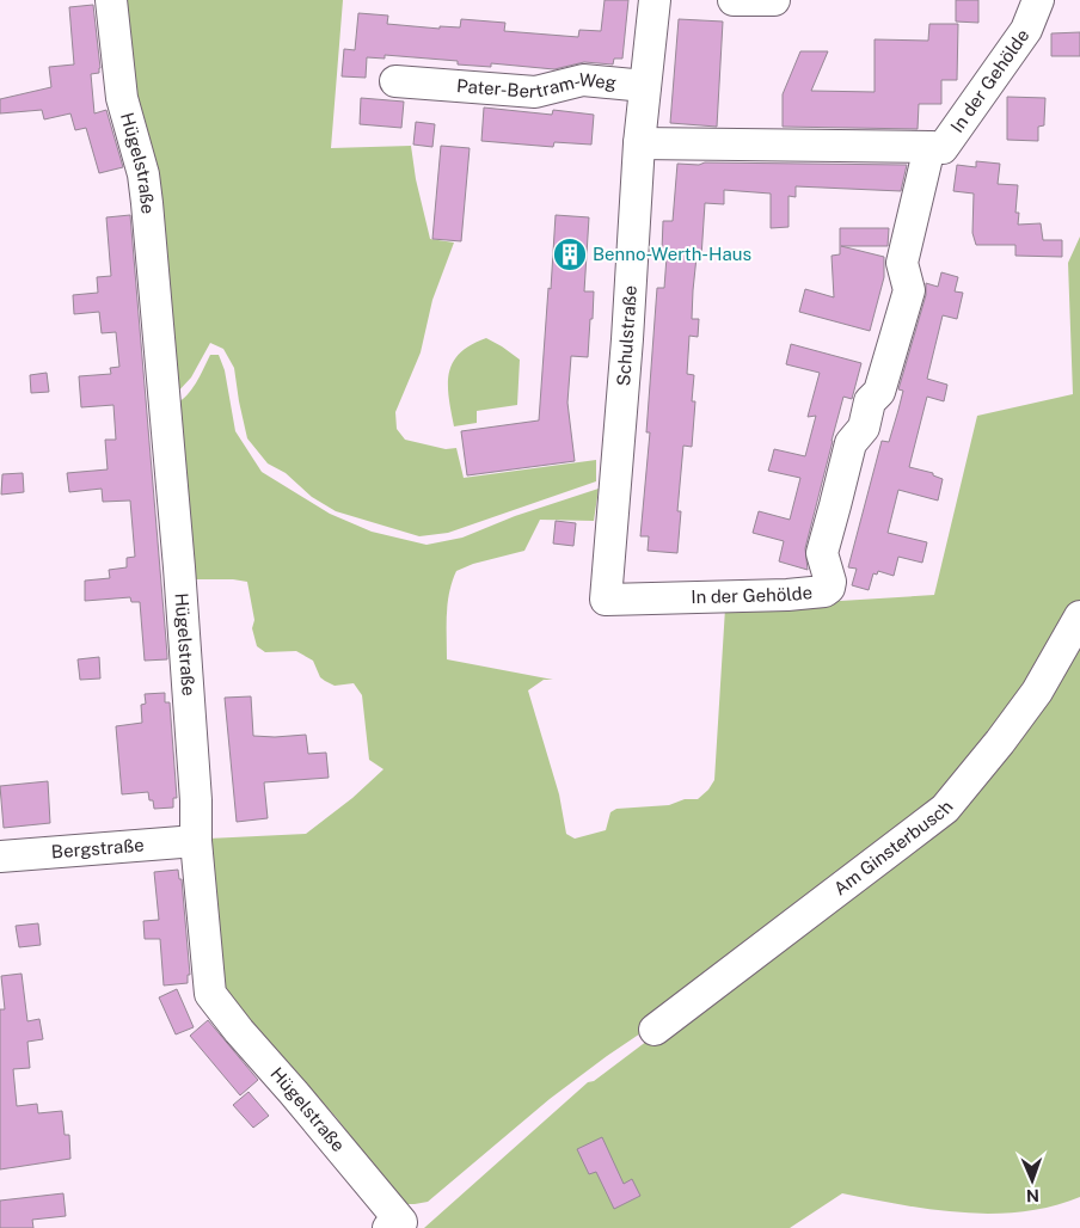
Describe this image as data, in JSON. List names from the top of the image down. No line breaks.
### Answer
{"streets":{"street":["In der Gehölde","Pater-Bertram-Weg","Hügelstraße","Schulstraße","Am Ginsterbusch","Bergstraße"]},"crossings":[["In der Gehölde","Schulstraße"],["Pater-Bertram-Weg","Schulstraße"],["Hügelstraße","Bergstraße"]],"places":{"building":["Benno-Werth-Haus"]},"north":"bottom"}
